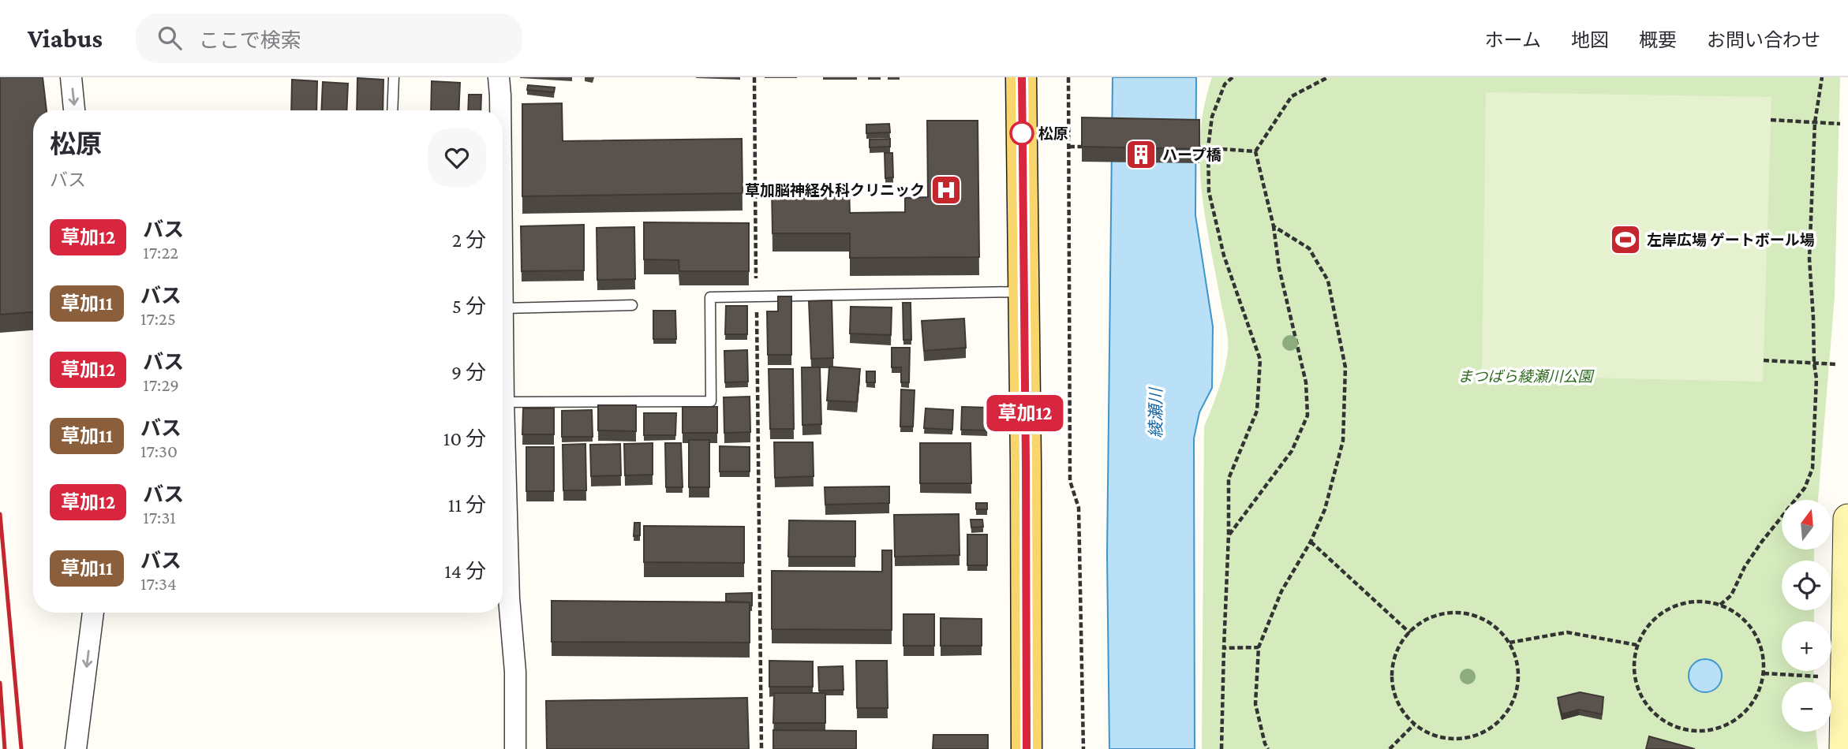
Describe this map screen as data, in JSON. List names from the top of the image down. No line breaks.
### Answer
{"water":["綾瀬川"],"parks":["まつばら綾瀬川公園"],"places":{"other":["松原"],"building":["ハープ橋"],"hospital":["草加脳神経外科クリニック"],"sports":["左岸広場 ゲートボール場"]},"lines":["bus line 草加12"],"north":"top","page":{"header":"Viabus","search":"ここで検索","nav":["ホーム","地図","概要","お問い合わせ"],"on_map":"草加12","heading":["松原","バス"],"list":[{"mark":"草加12","name":"バス","note":"17:22","value":"2 分"},{"mark":"草加11","name":"バス","note":"17:25","value":"5 分"},{"mark":"草加12","name":"バス","note":"17:29","value":"9 分"},{"mark":"草加11","name":"バス","note":"17:30","value":"10 分"},{"mark":"草加12","name":"バス","note":"17:31","value":"11 分"},{"mark":"草加11","name":"バス","note":"17:34","value":"14 分"}],"map_buttons":["+","−"]}}
